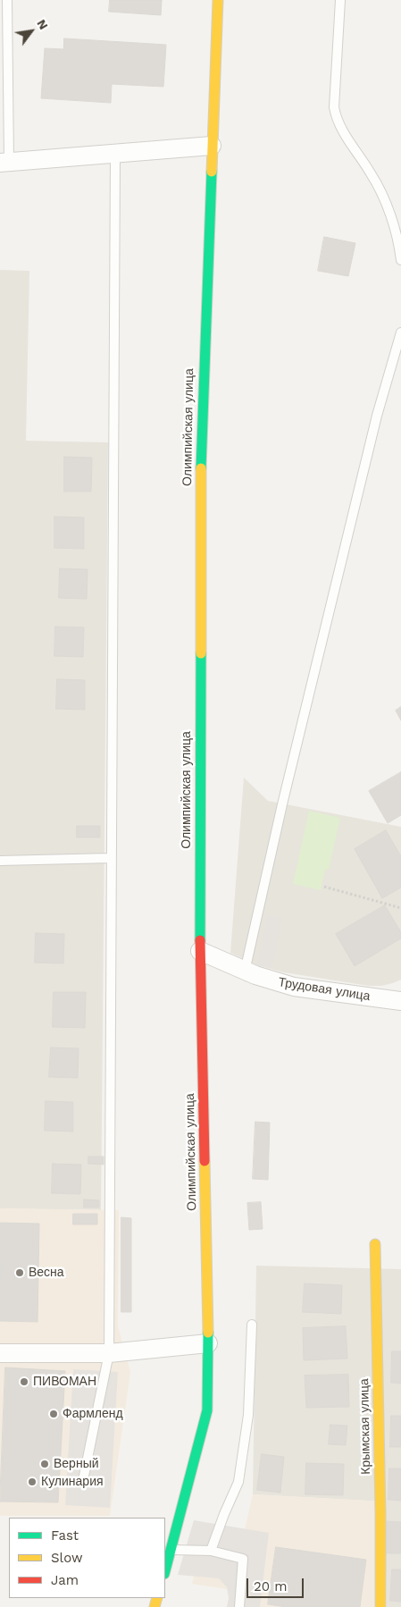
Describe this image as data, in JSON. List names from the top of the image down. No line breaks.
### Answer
{"streets":{"street":["Олимпийская улица","Трудовая улица","Крымская улица"]},"crossings":[["Олимпийская улица","Трудовая улица"]],"places":["Весна","ПИВОМАН","Фармленд","Верный","Кулинария"],"legend":["Fast","Slow","Jam"],"scale_bar":"20 m","north":"top right"}
